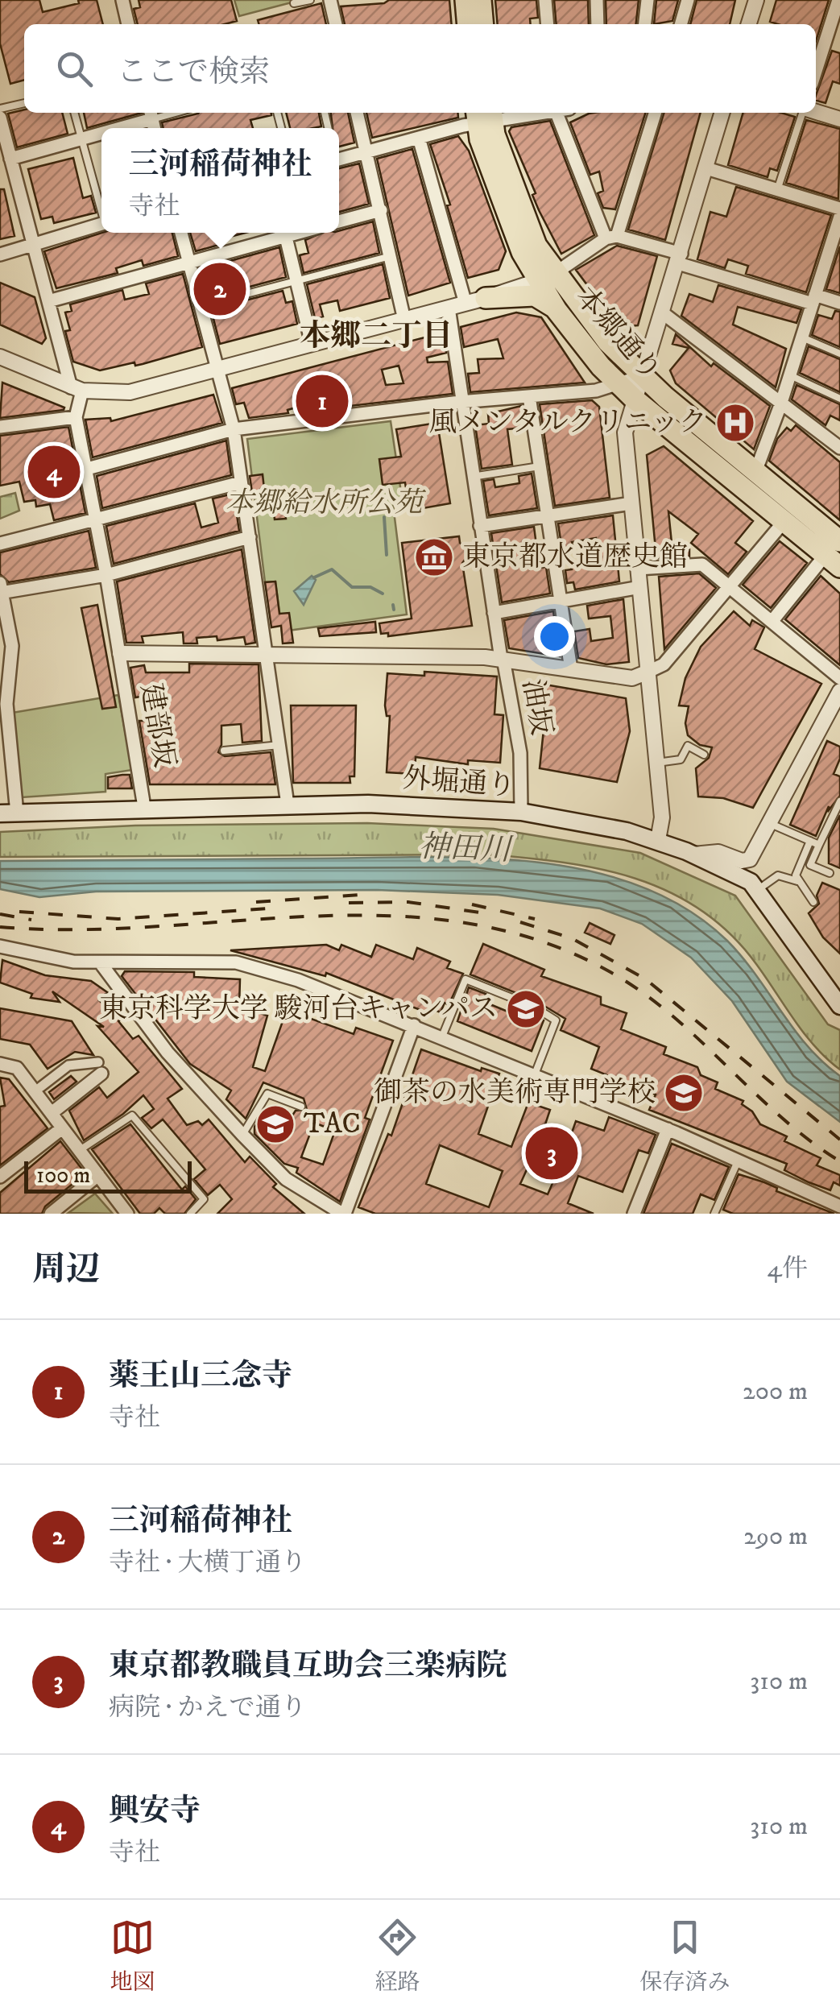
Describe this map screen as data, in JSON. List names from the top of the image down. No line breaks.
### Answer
{"streets":{"highway":["本郷通り"],"main road":["外堀通り"],"street":["油坂","建部坂"]},"crossings":[["油坂","外堀通り"],["建部坂","外堀通り"]],"districts":["本郷二丁目"],"water":["神田川"],"parks":["本郷給水所公苑"],"places":{"hospital":["風メンタルクリニック"],"museum":["東京都水道歴史館"],"school or university":["東京科学大学 駿河台キャンパス","御茶の水美術専門学校","TAC"]},"scale_bar":"100 m","page":{"search":"ここで検索","popup":["三河稲荷神社","寺社"],"pins":["2","1","4","3"],"scale":"100 m","heading":["周辺","4件"],"list":[{"mark":"1","name":"薬王山三念寺","note":"寺社","value":"200 m"},{"mark":"2","name":"三河稲荷神社","note":"寺社 · 大横丁通り","value":"290 m"},{"mark":"3","name":"東京都教職員互助会三楽病院","note":"病院 · かえで通り","value":"310 m"},{"mark":"4","name":"興安寺","note":"寺社","value":"310 m"}],"nav":["地図","経路","保存済み"]}}
